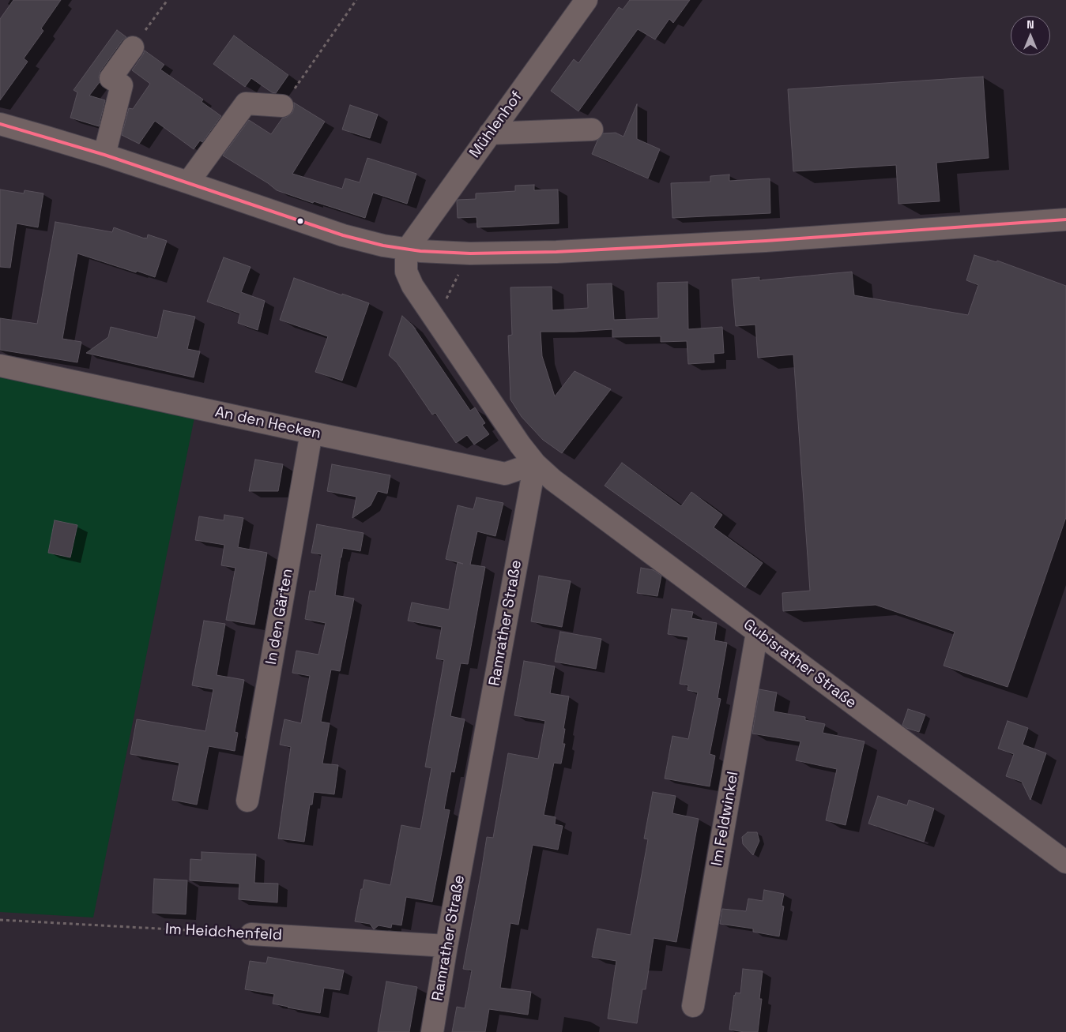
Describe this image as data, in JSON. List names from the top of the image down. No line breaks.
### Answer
{"streets":{"street":["Mühlenhof","An den Hecken","In den Gärten","Ramrather Straße","Gubisrather Straße","Im Feldwinkel","Im Heidchenfeld"]},"crossings":[["An den Hecken","In den Gärten"],["An den Hecken","Ramrather Straße"],["An den Hecken","Gubisrather Straße"],["Ramrather Straße","Gubisrather Straße"],["Ramrather Straße","Im Heidchenfeld"],["Gubisrather Straße","Im Feldwinkel"]],"north":"top"}
